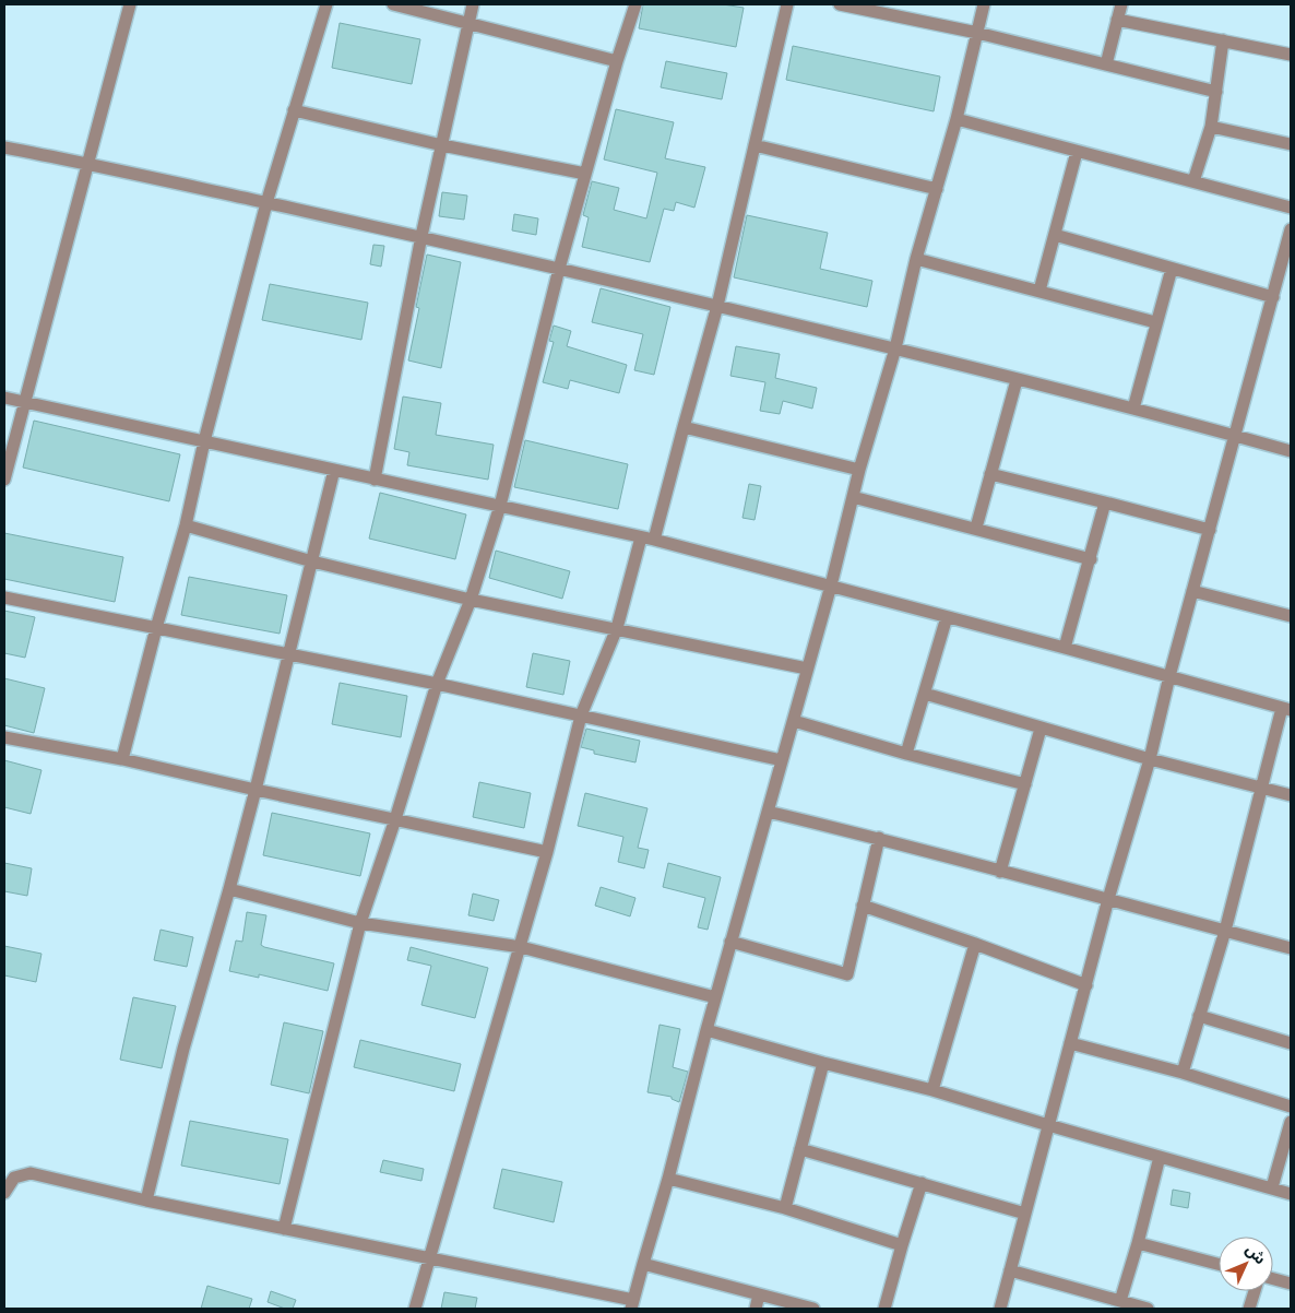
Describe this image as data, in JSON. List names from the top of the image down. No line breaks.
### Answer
{"north":"top right"}
